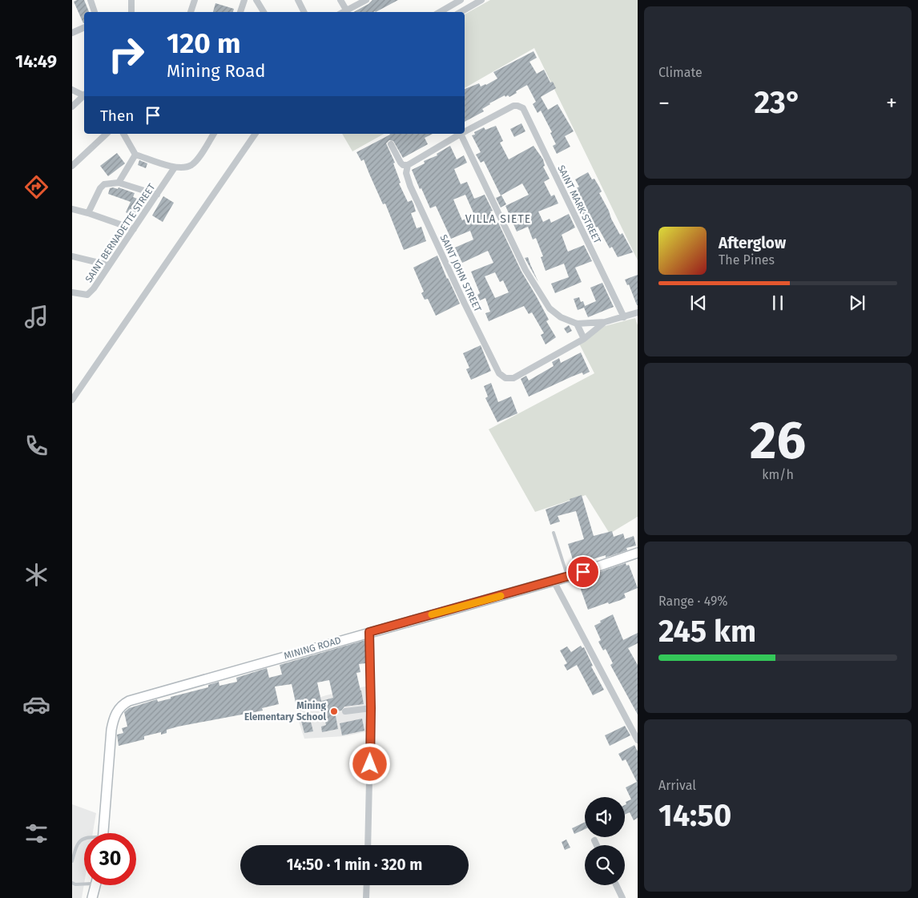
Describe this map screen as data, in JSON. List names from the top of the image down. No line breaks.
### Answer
{"streets":{"street":["SAINT MARK STREET","SAINT BERNADETTE STREET","SAINT JOHN STREET","MINING ROAD"]},"districts":["VILLA SIETE"],"places":["Mining Elementary School"],"page":{"tabs":"14:49","tile":["Climate",["26","km/h"],["Range · 49%","245 km"],["Arrival","14:50"]],"turn":["120 m","Mining Road"],"heat":["−","23°","+"],"then":"Then","song":["Afterglow","The Pines"],"limit":"30","trip":"14:50 · 1 min · 320 m"}}
